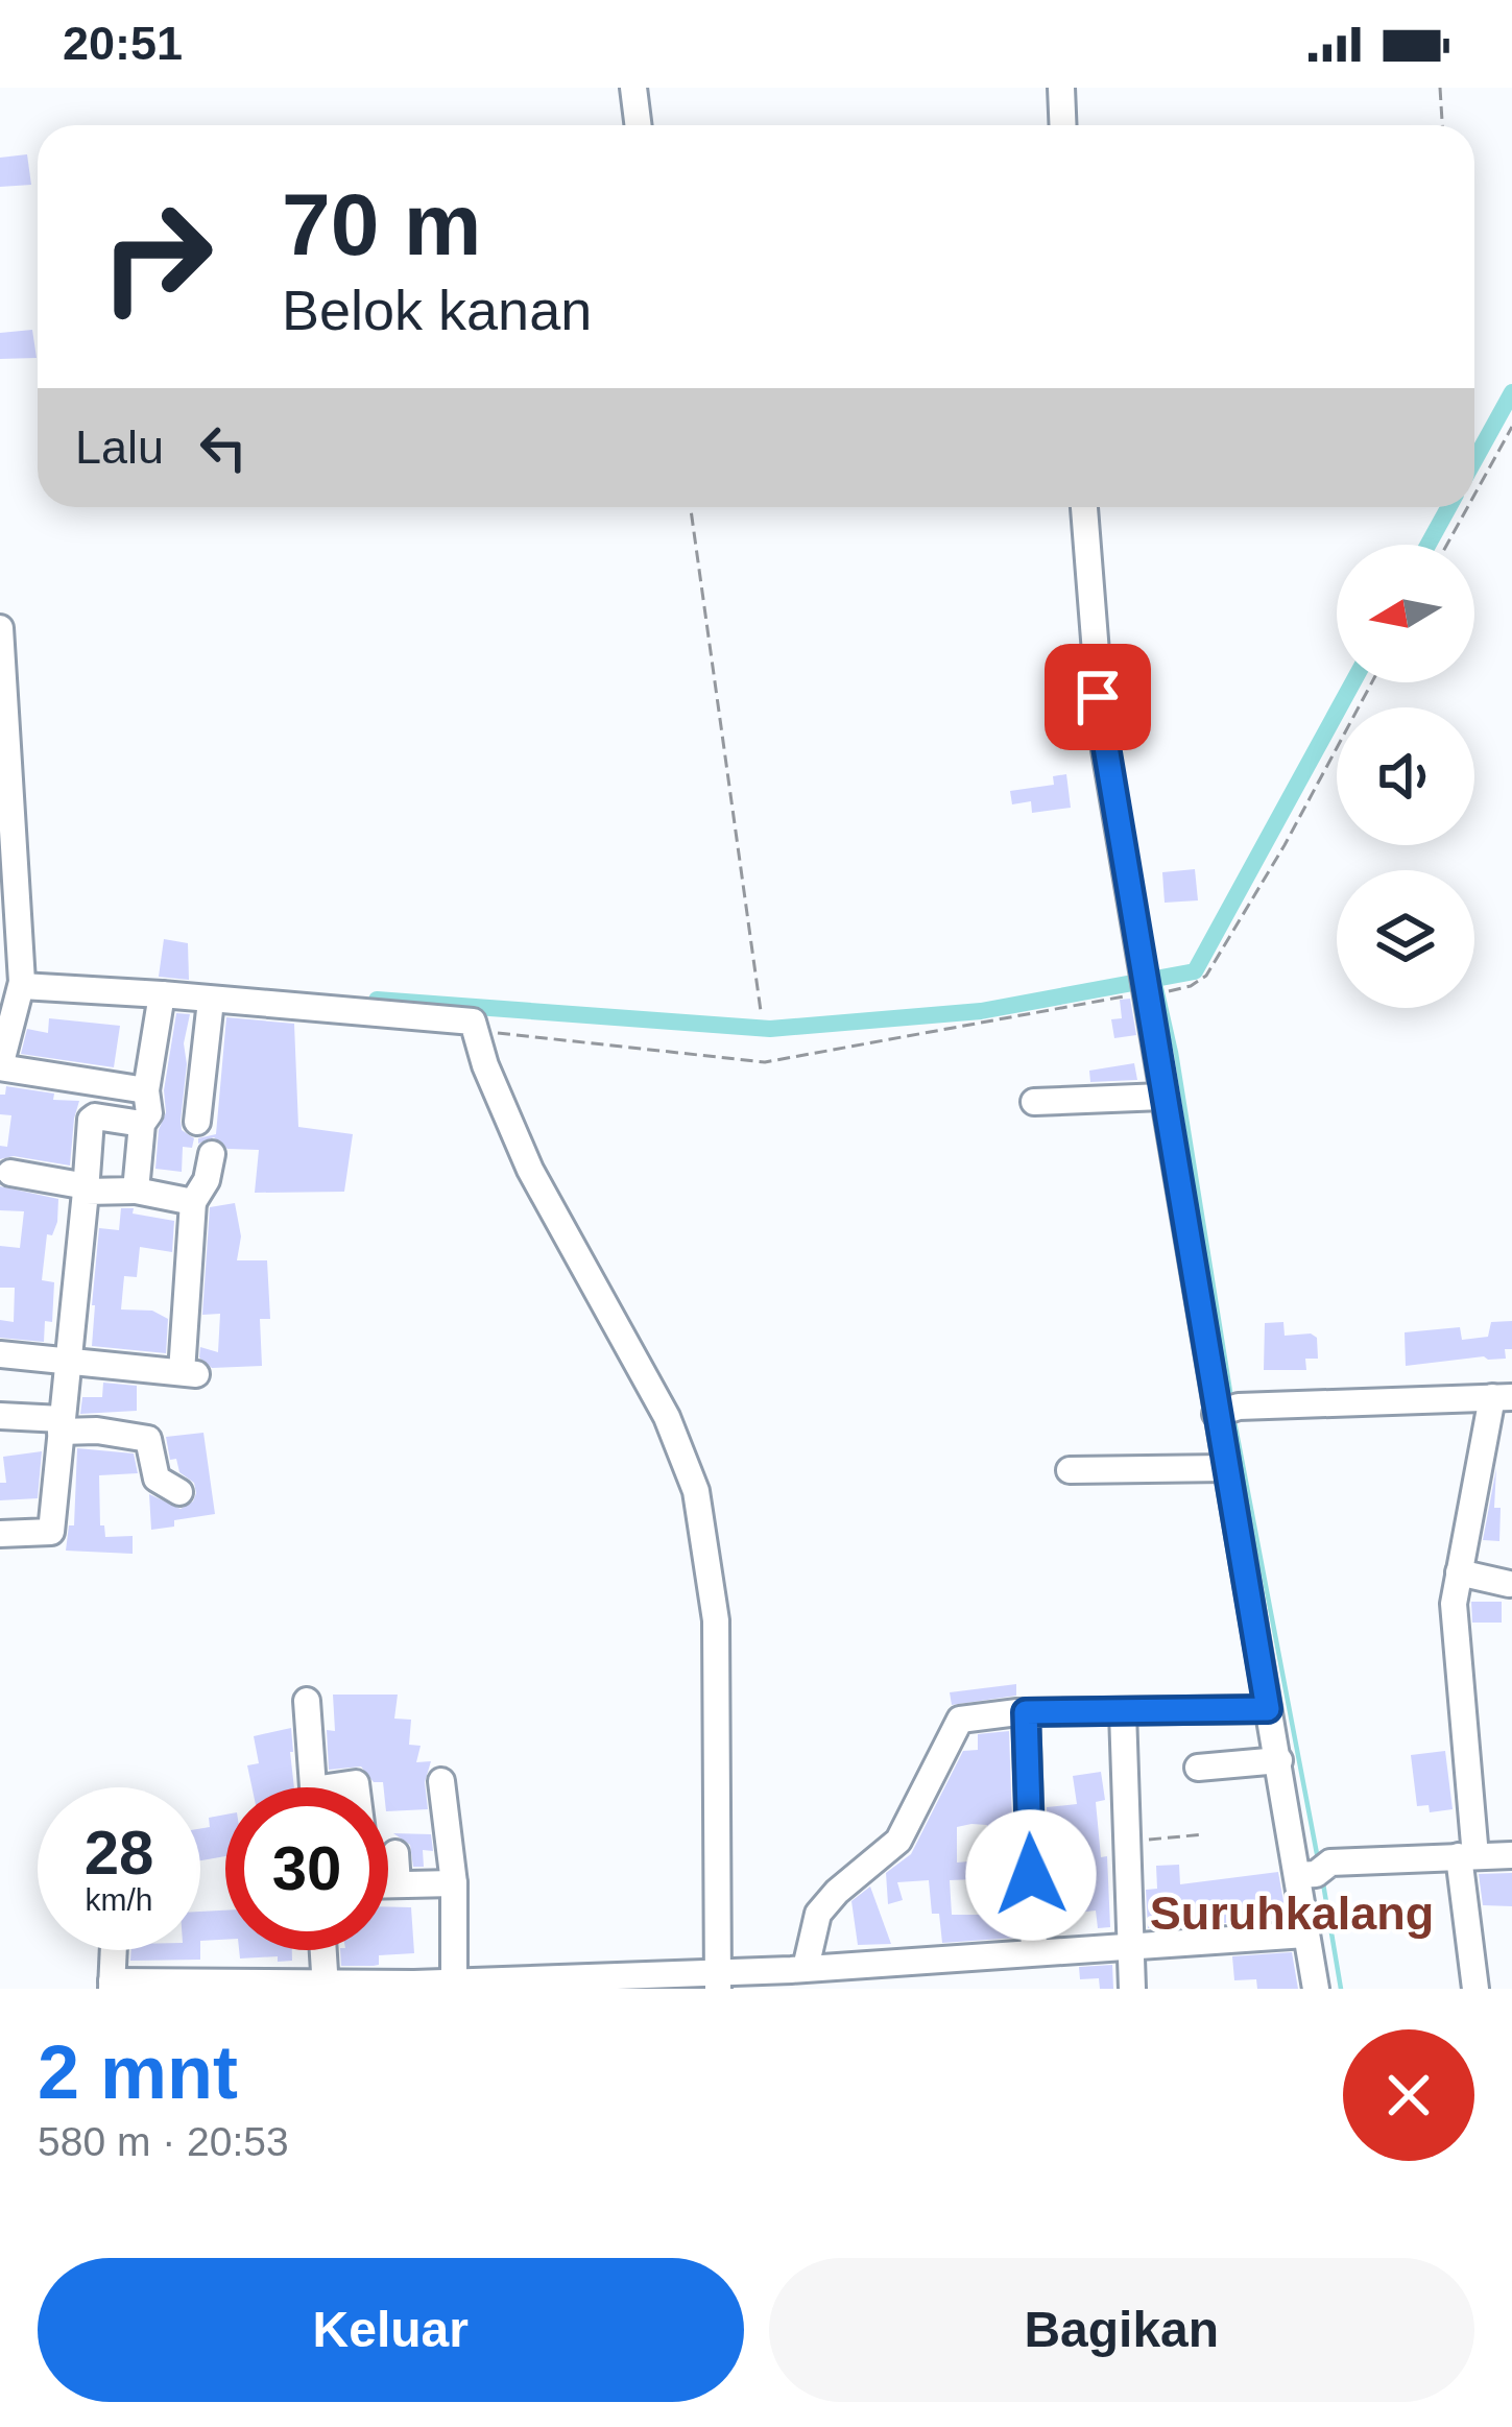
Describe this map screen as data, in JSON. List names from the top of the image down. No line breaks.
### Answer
{"districts":["Suruhkalang"],"north":"left","page":{"status":"20:51","turn":["70 m","Belok kanan"],"then":"Lalu","speed":"28 km/h","limit":"30","heading":["2 mnt","580 m · 20:53"],"buttons":["Keluar","Bagikan"]}}
